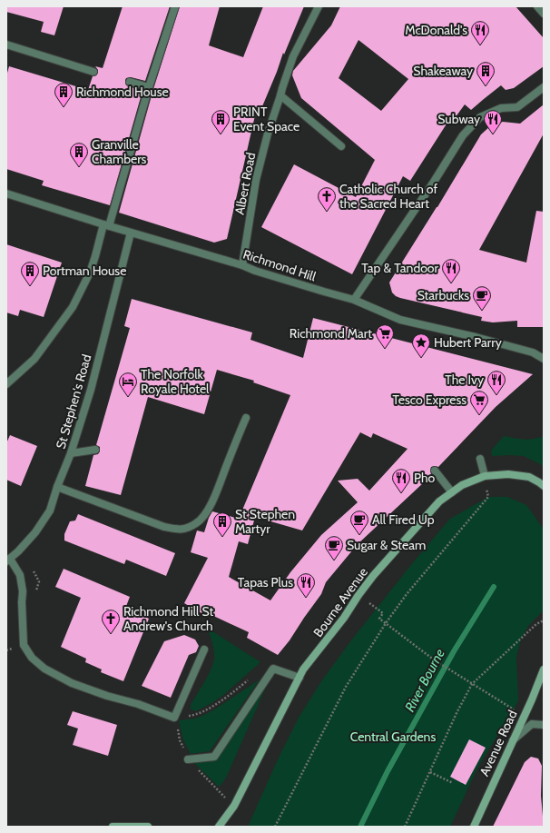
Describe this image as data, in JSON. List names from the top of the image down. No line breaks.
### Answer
{"streets":{"street":["Albert Road","Richmond Hill","St Stephen's Road","Bourne Avenue","Avenue Road"]},"crossings":[["Albert Road","Richmond Hill"],["Richmond Hill","St Stephen's Road"]],"water":["River Bourne"],"parks":["Central Gardens"],"places":{"restaurant":["McDonald's","Subway","Tap & Tandoor","The Ivy","Pho","Tapas Plus"],"building":["Shakeaway","Richmond House","PRINT Event Space","Granville Chambers","Portman House","St Stephen Martyr"],"church":["Catholic Church of the Sacred Heart","Richmond Hill St Andrew's Church"],"cafe":["Starbucks","All Fired Up","Sugar & Steam"],"supermarket":["Richmond Mart","Tesco Express"],"place":["Hubert Parry"],"hotel":["The Norfolk Royale Hotel"]}}
